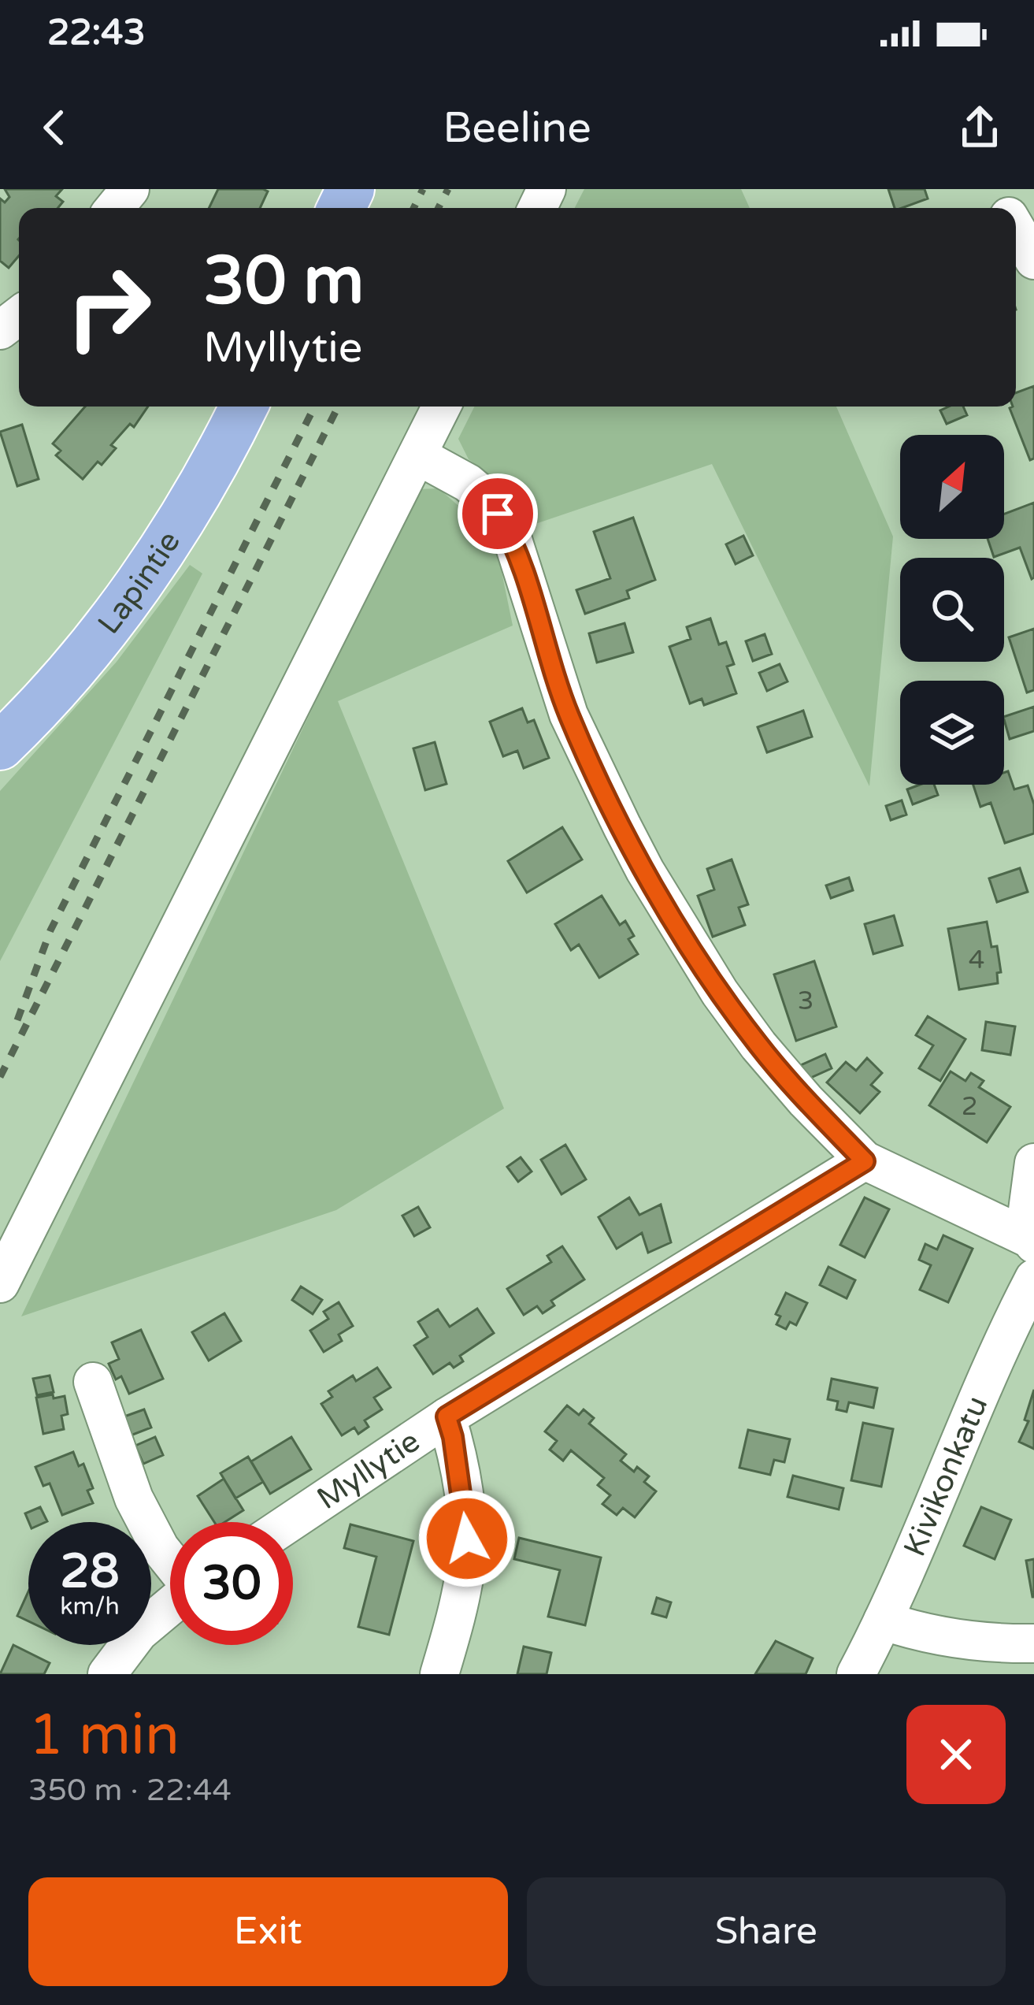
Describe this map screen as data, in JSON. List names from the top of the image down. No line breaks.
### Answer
{"streets":{"main road":["Lapintie"],"street":["Myllytie","Kivikonkatu"]},"house_numbers":["4","3","2"],"north":"top right","page":{"status":"22:43","header":"Beeline","turn":["30 m","Myllytie"],"speed":"28 km/h","limit":"30","heading":["1 min","350 m · 22:44"],"buttons":["Exit","Share"]}}
